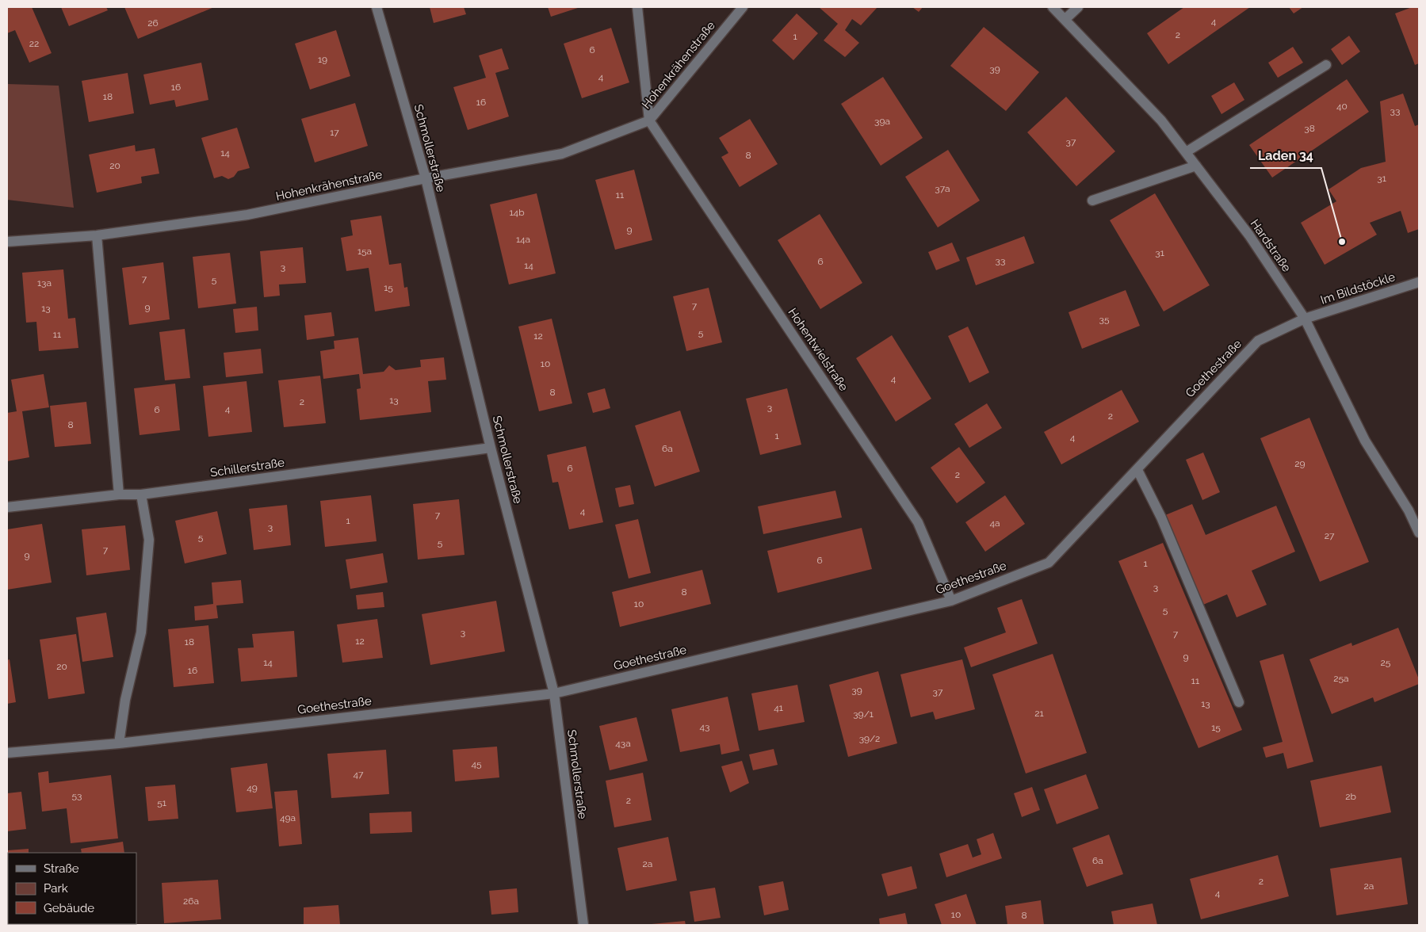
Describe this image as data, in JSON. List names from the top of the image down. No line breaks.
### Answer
{"streets":{"street":["Hohenkrähenstraße","Schmollerstraße","Hardstraße","Im Bildstöckle","Hohentwielstraße","Goethestraße","Schillerstraße"]},"crossings":[["Hohenkrähenstraße","Schmollerstraße"],["Hohenkrähenstraße","Hohentwielstraße"],["Schmollerstraße","Goethestraße"],["Schmollerstraße","Schillerstraße"],["Hardstraße","Im Bildstöckle"],["Hardstraße","Goethestraße"],["Im Bildstöckle","Goethestraße"],["Hohentwielstraße","Goethestraße"]],"places":["Laden 34"],"house_numbers":["4","26","2","1","22","6","19","39","4","16","18","16","40","33","39a","38","17","37","14","8","20","31","37a","11","14b","9","14a","15a","31","33","6","14","3","7","5","13a","15","7","9","13","35","5","11","12","10","4","8","13","2","3","4","6","2","8","1","4","6a","29","6","2","4","7","1","4a","3","27","5","5","7","9","6","1","3","8","10","5","3","7","12","18","9","14","25","20","16","25a","11","39","37","13","41","21","39/1","43","15","39/2","43a","45","47","49","53","2b","2","51","49a","6a","2a","2","2a","4","26a","10","8"],"legend":["Straße","Park","Gebäude"]}
